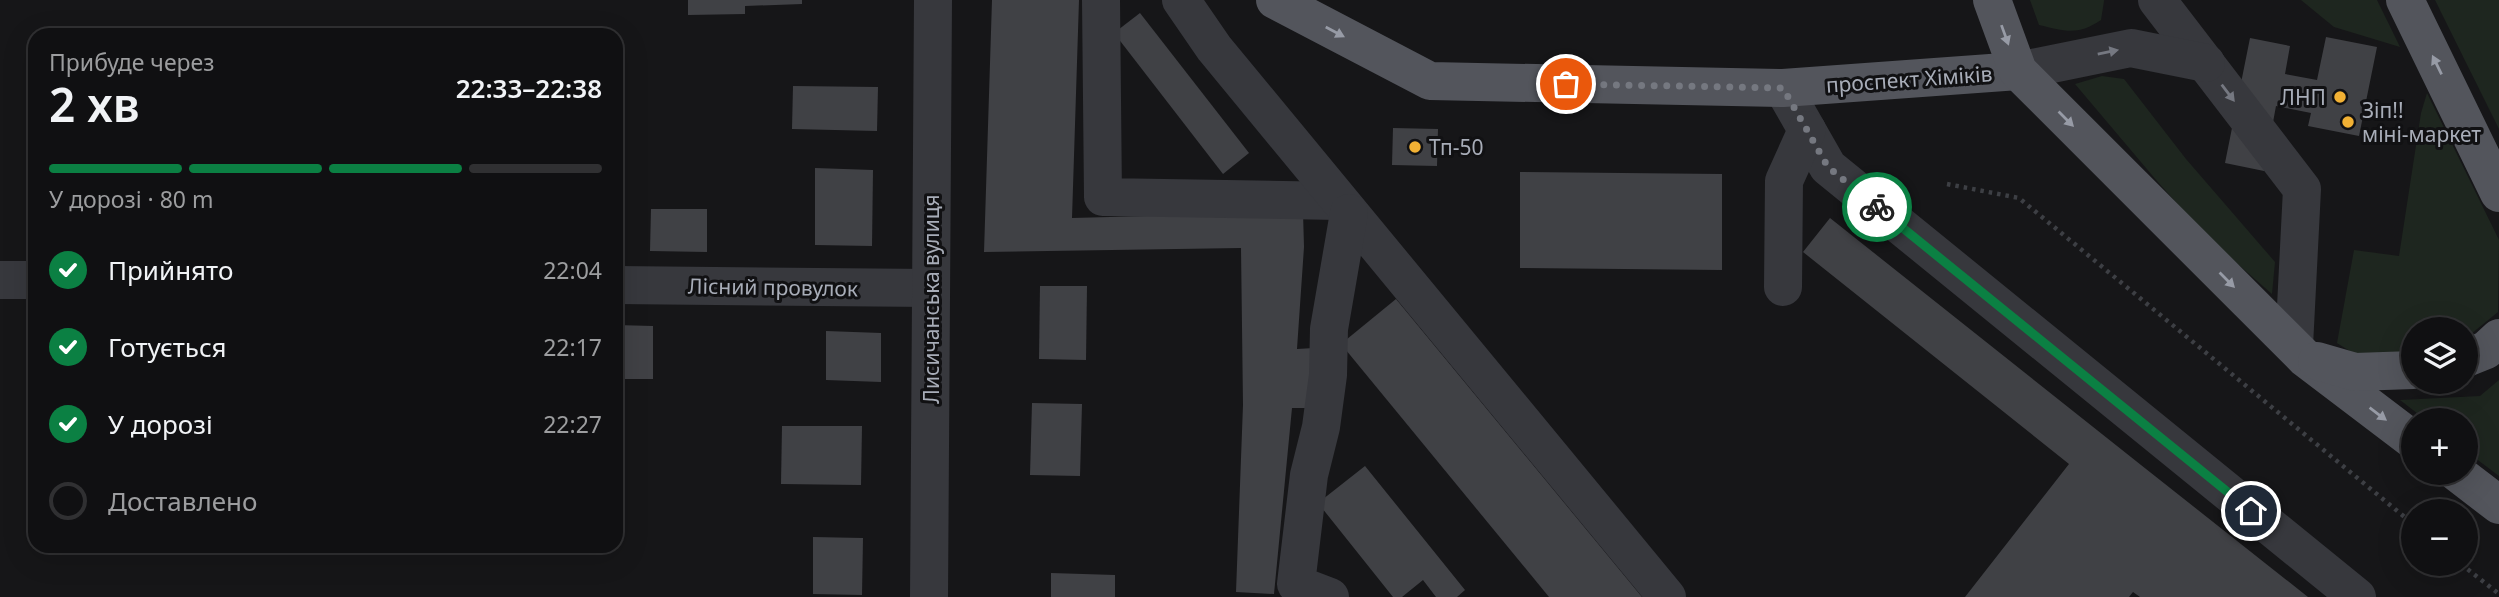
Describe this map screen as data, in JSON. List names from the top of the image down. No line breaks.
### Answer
{"streets":{"main road":["проспект Хіміків"],"street":["Лісний провулок","Лисичанська вулиця"]},"crossings":[["Лісний провулок","Лисичанська вулиця"]],"one_way":["проспект Хіміків"],"places":["ЛНП","Зіп!! міні-маркет","Тп-50"],"page":{"heading":["2 хв","Прибуде через","22:33–22:38"],"bar":"У дорозі · 80 m","list":[["Прийнято","22:04"],["Готується","22:17"],["У дорозі","22:27"],"Доставлено"],"map_buttons":["+","−"]}}
